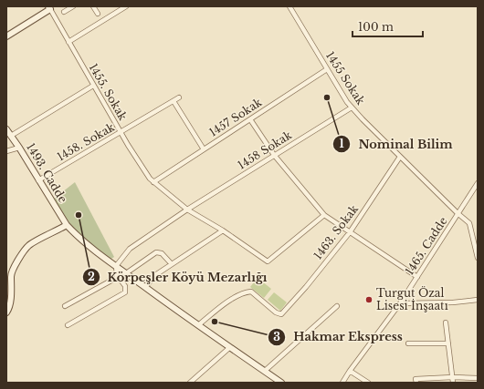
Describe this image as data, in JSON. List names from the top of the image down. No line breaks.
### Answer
{"streets":{"street":["1455 Sokak","1455. Sokak","1457 Sokak","1458. Sokak","1458 Sokak","1493. Cadde","1463. Sokak","1465. Cadde"]},"crossings":[["1455 Sokak","1457 Sokak"],["1455 Sokak","1458 Sokak"],["1455 Sokak","1463. Sokak"],["1455 Sokak","1465. Cadde"],["1455. Sokak","1457 Sokak"],["1455. Sokak","1458. Sokak"],["1455. Sokak","1458 Sokak"],["1458. Sokak","1493. Cadde"],["1458 Sokak","1493. Cadde"],["1493. Cadde","1463. Sokak"]],"places":["Nominal Bilim","Körpeşler Köyü Mezarlığı","Turgut Özal Lisesi İnşaatı","Hakmar Ekspress"],"scale_bar":"100 m"}
